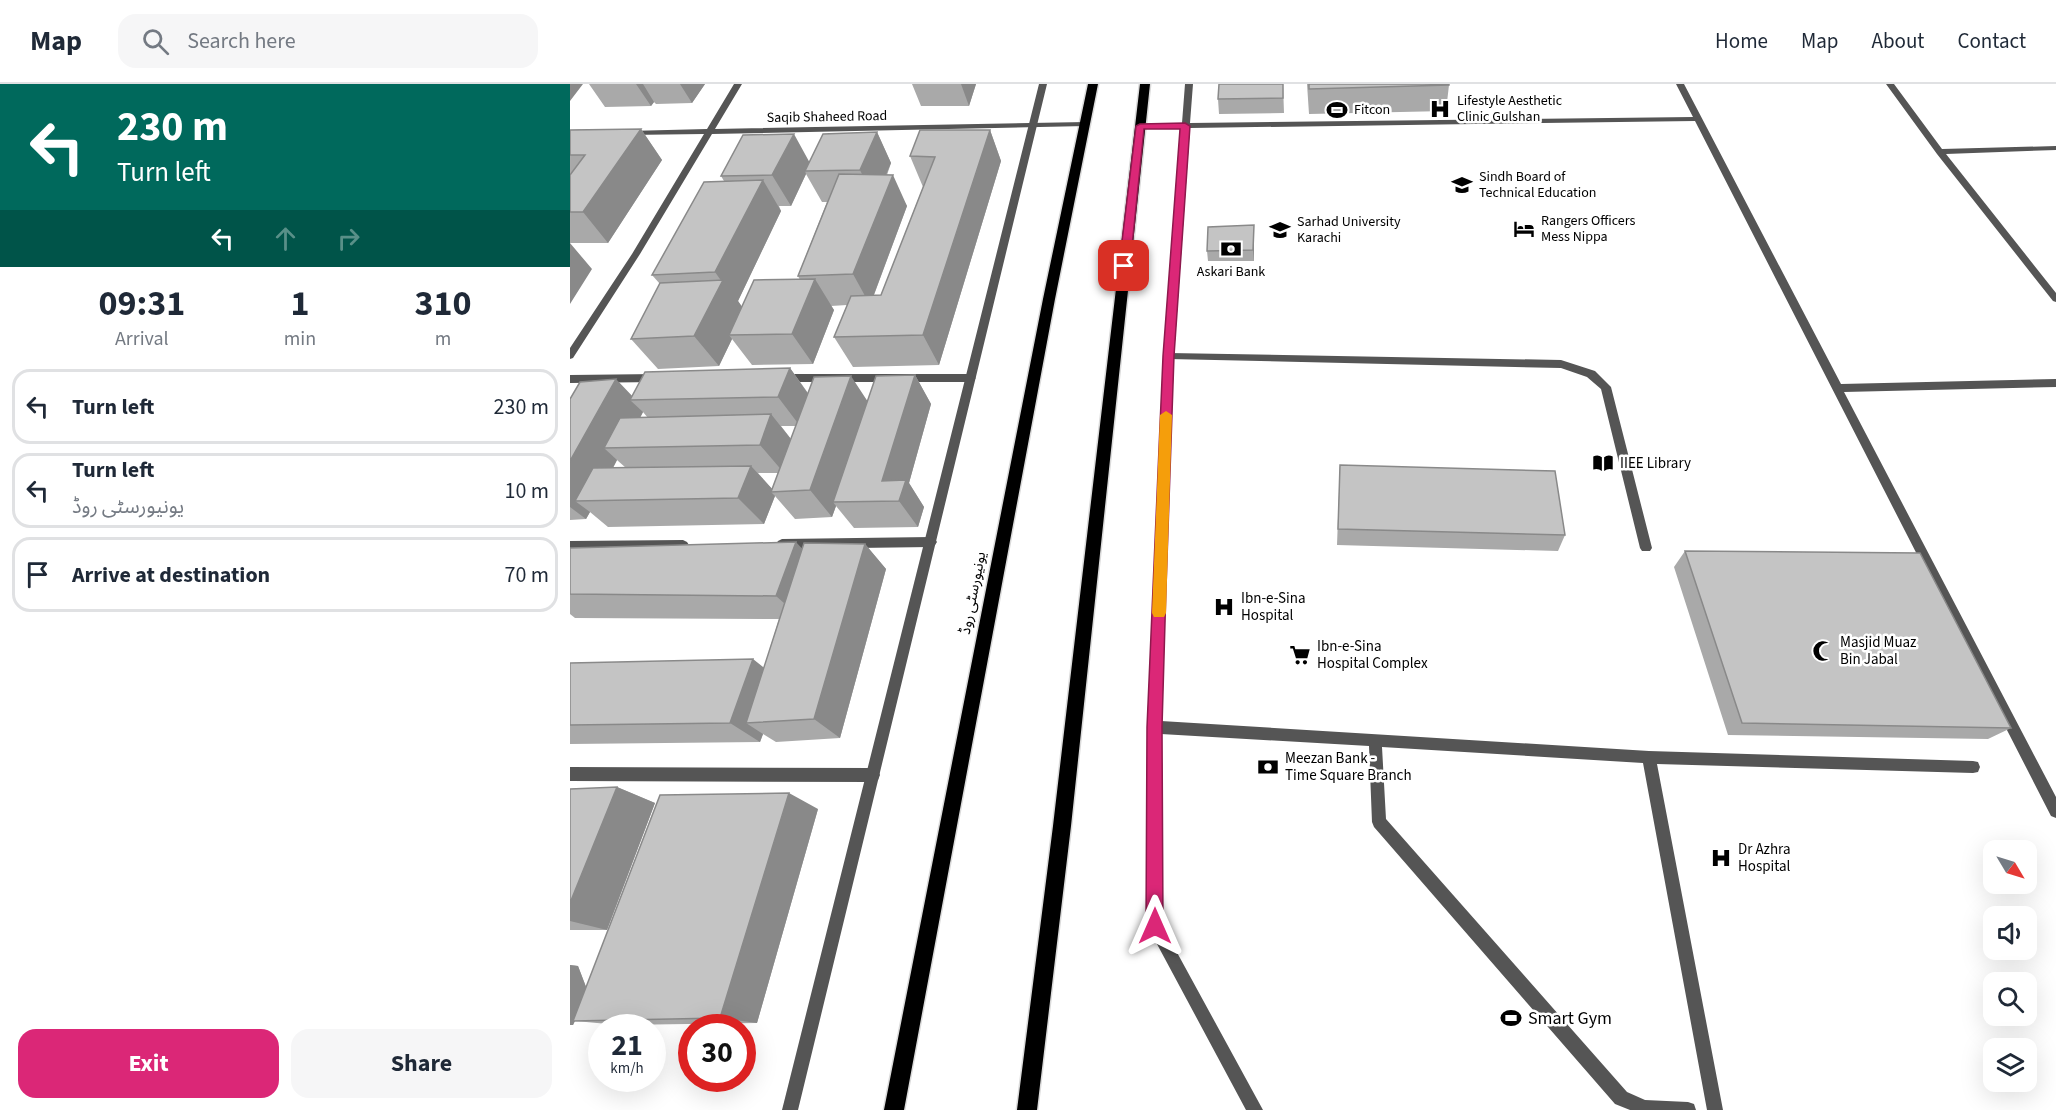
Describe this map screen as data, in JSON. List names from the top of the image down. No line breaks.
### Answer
{"streets":{"main road":["یونیورسٹی روڈ"],"street":["Saqib Shaheed Road"]},"crossings":[["Saqib Shaheed Road","یونیورسٹی روڈ"]],"places":{"hospital":["Lifestyle Aesthetic Clinic Gulshan","Ibn-e-Sina Hospital","Dr Azhra Hospital"],"sports":["Fitcon","Smart Gym"],"school or university":["Sindh Board of Technical Education","Sarhad University Karachi"],"hotel":["Rangers Officers Mess Nippa"],"bank":["Askari Bank","Meezan Bank - Time Square Branch"],"library":["IIEE Library"],"mosque":["Masjid Muaz Bin Jabal"],"supermarket":["Ibn-e-Sina Hospital Complex"]},"north":"bottom right","page":{"header":"Map","search":"Search here","nav":["Home","Map","About","Contact"],"turn":["230 m","Turn left"],"eta":["09:31","Arrival","1","min","310","m"],"list":[{"name":"Turn left","value":"230 m"},{"name":"Turn left","note":"یونیورسٹی روڈ","value":"10 m"},{"name":"Arrive at destination","value":"70 m"}],"speed":"21 km/h","limit":"30","buttons":["Exit","Share"]}}
